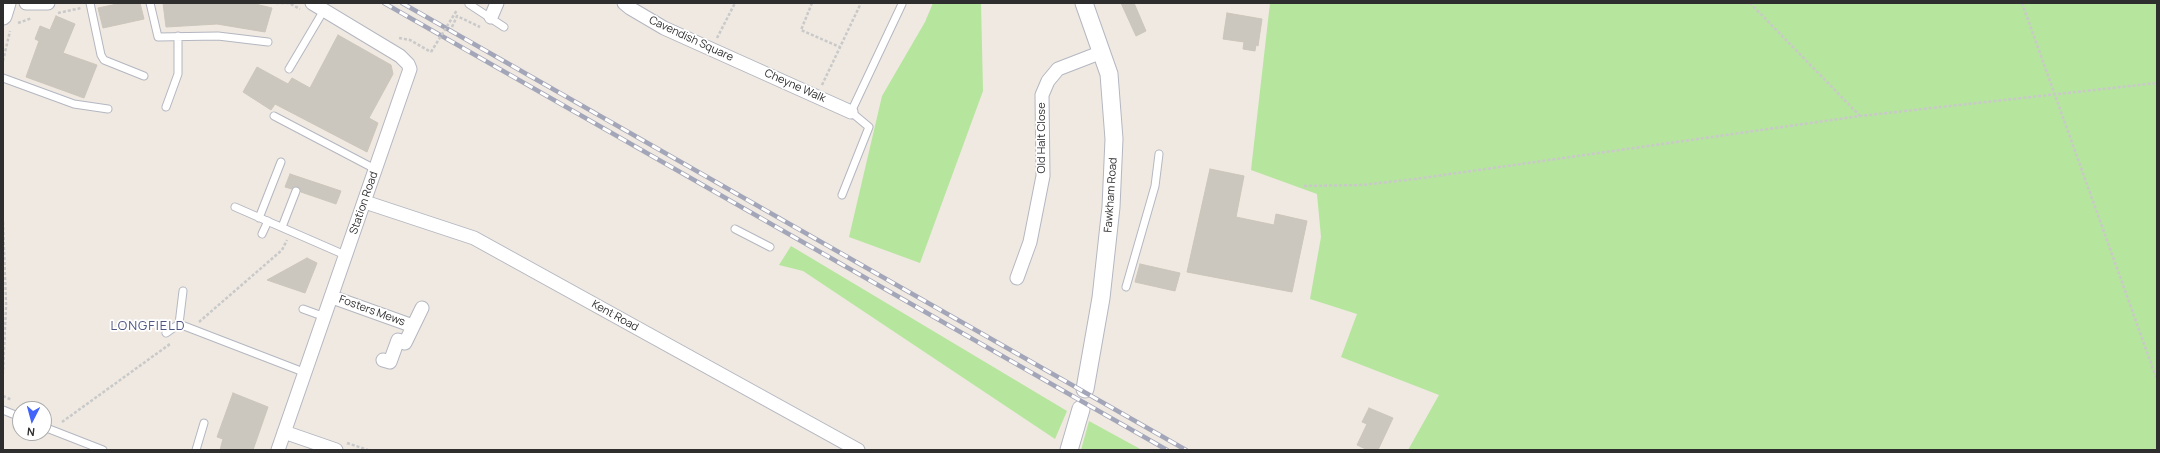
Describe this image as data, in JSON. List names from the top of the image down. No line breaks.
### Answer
{"streets":{"street":["Cavendish Square","Cheyne Walk","Old Halt Close","Fawkham Road","Station Road","Fosters Mews","Kent Road"]},"crossings":[["Cavendish Square","Cheyne Walk"],["Old Halt Close","Fawkham Road"],["Station Road","Fosters Mews"],["Station Road","Kent Road"]],"districts":["LONGFIELD"],"north":"bottom"}
